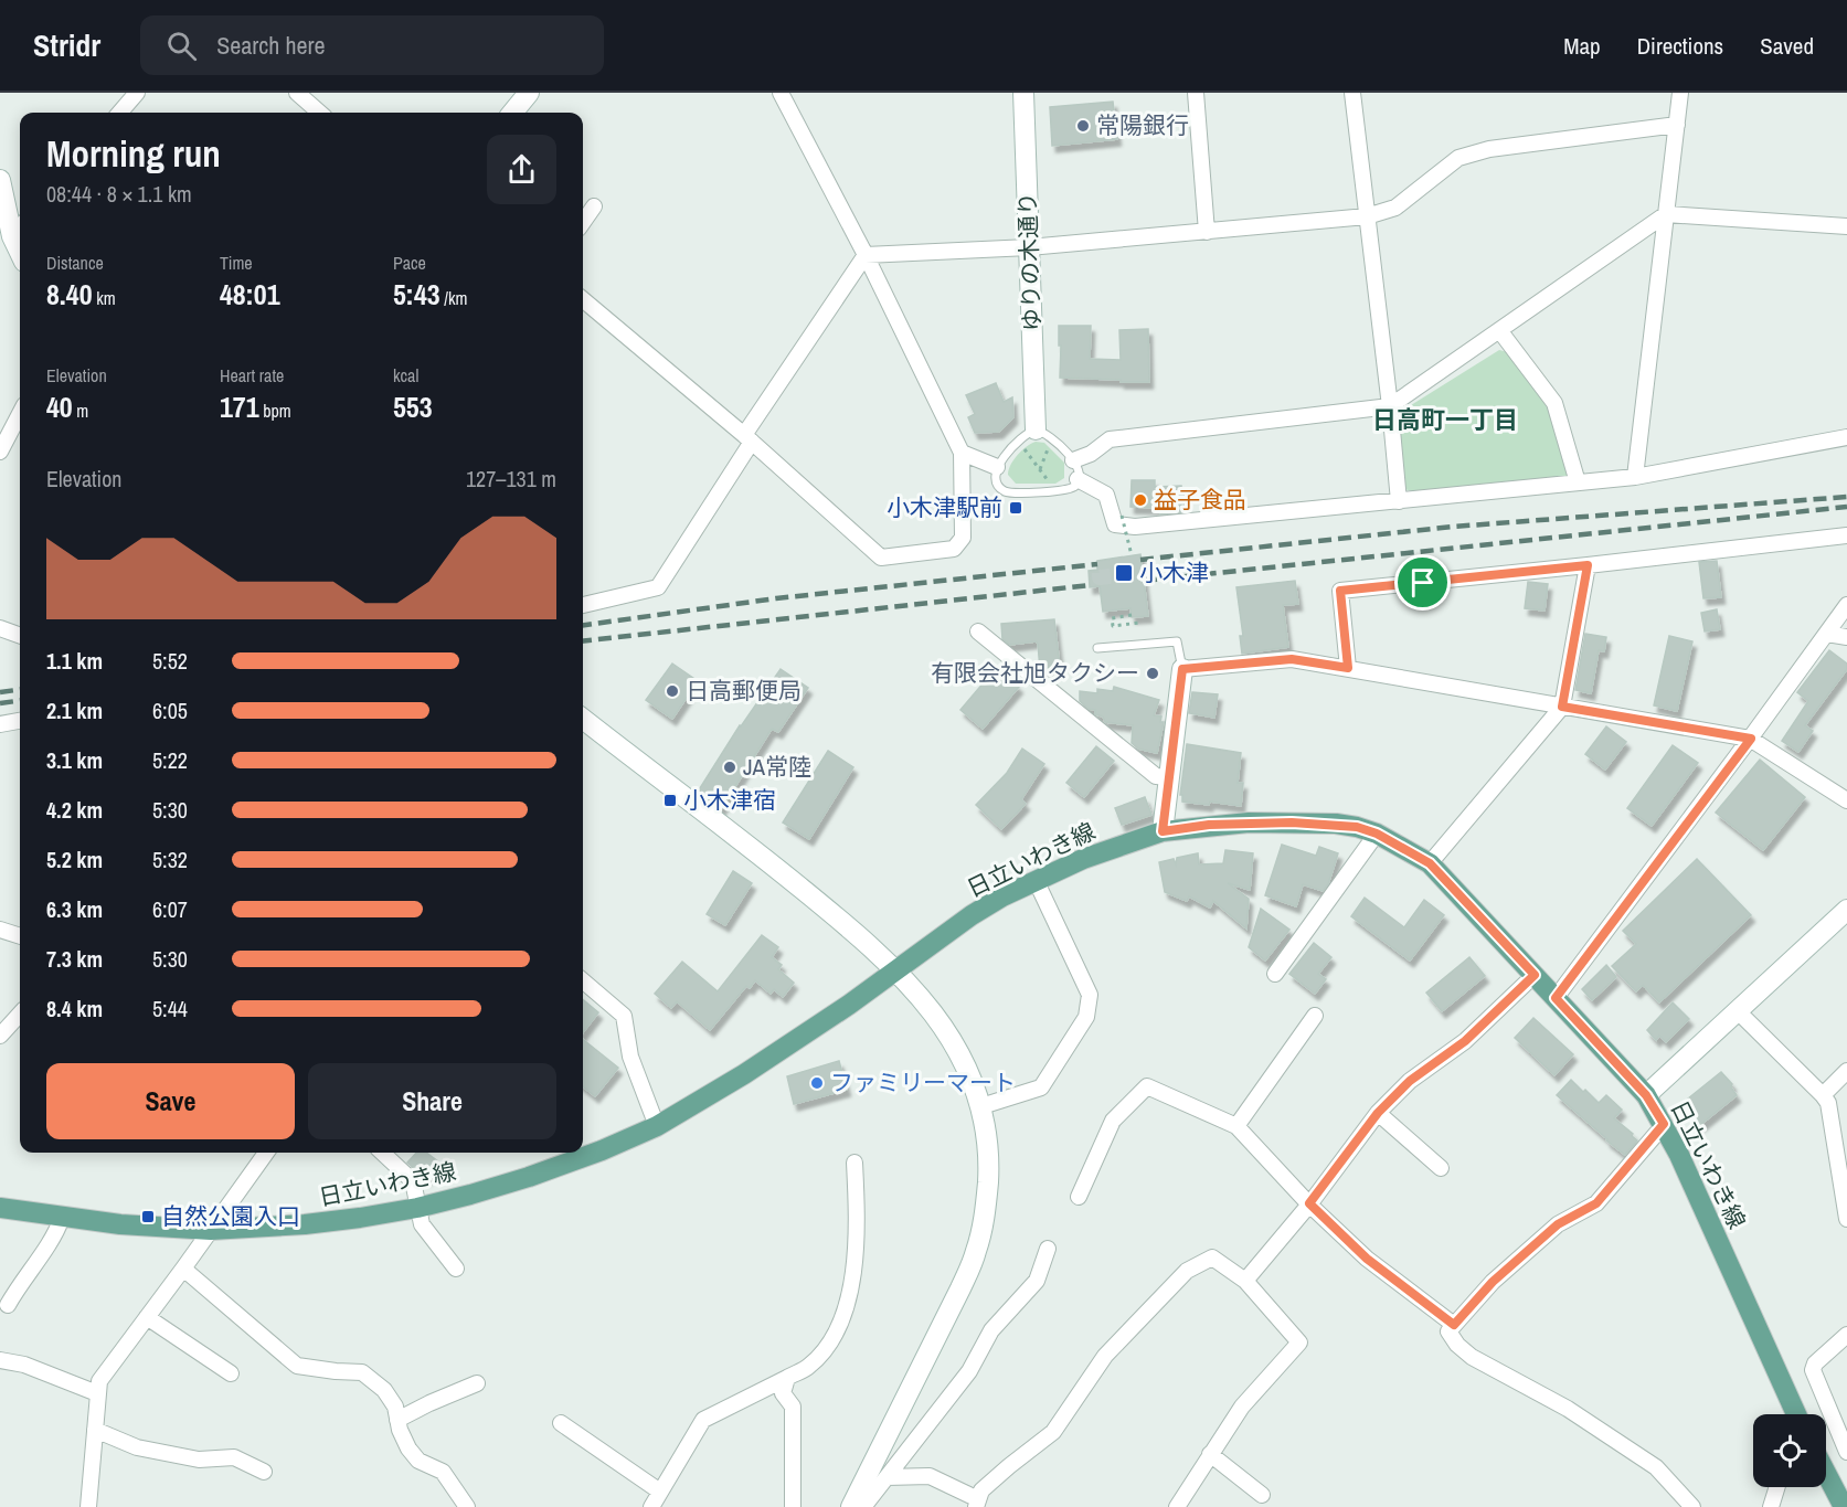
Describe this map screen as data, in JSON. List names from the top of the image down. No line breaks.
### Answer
{"streets":{"main road":["日立いわき線"],"street":["ゆりの木通り"]},"districts":["日高町一丁目"],"places":{"other":["常陽銀行","益子食品","有限会社旭タクシー","日高郵便局","JA常陸","ファミリーマート"],"transit":["小木津駅前","小木津","小木津宿","自然公園入口"]},"page":{"header":"Stridr","search":"Search here","nav":["Map","Directions","Saved"],"heading":["Morning run","08:44 · 8 × 1.1 km"],"stats":[["Distance","8.40 km"],["Time","48:01"],["Pace","5:43 /km"],["Elevation","40 m"],["Heart rate","171 bpm"],["kcal","553"]],"chart":["Elevation","127–131 m"],"list":[{"name":"1.1 km","note":"5:52"},{"name":"2.1 km","note":"6:05"},{"name":"3.1 km","note":"5:22"},{"name":"4.2 km","note":"5:30"},{"name":"5.2 km","note":"5:32"},{"name":"6.3 km","note":"6:07"},{"name":"7.3 km","note":"5:30"},{"name":"8.4 km","note":"5:44"}],"buttons":["Save","Share"]}}
